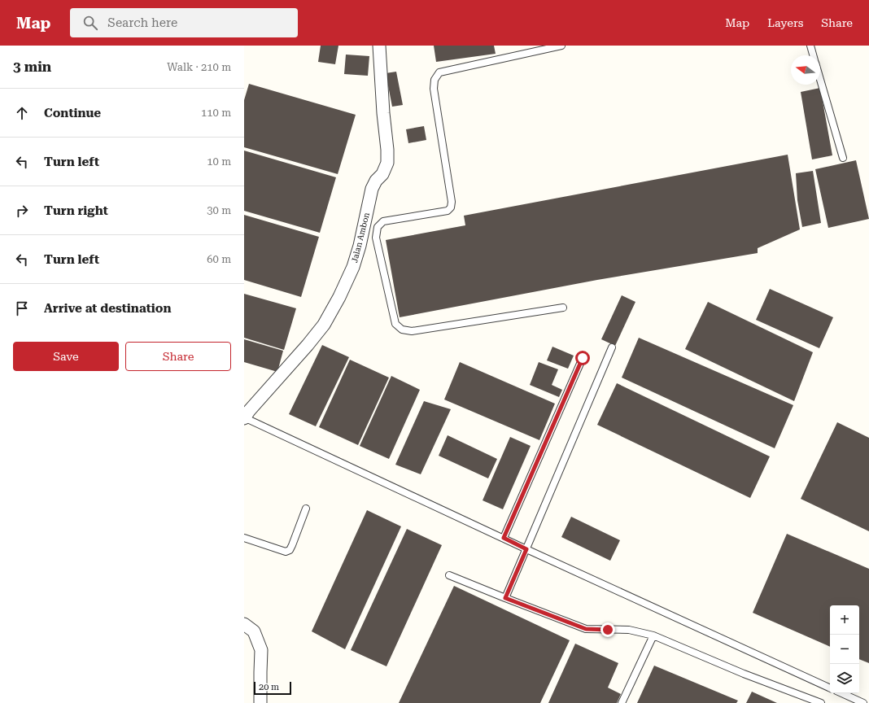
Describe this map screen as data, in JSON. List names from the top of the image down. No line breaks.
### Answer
{"streets":{"street":["Jalan Ambon"]},"scale_bar":"20 m","north":"left","page":{"header":"Map","search":"Search here","nav":["Map","Layers","Share"],"heading":["3 min","Walk · 210 m"],"list":[["Continue","110 m"],["Turn left","10 m"],["Turn right","30 m"],["Turn left","60 m"],"Arrive at destination"],"buttons":["Save","Share"],"map_buttons":["+","−"],"scale":"20 m"}}
